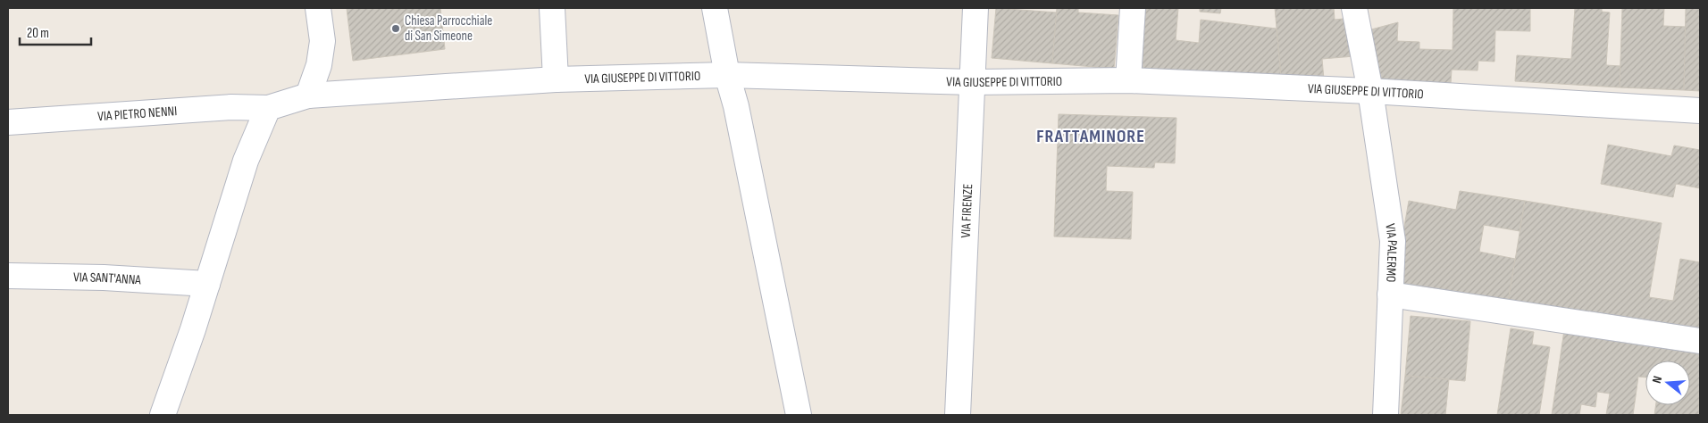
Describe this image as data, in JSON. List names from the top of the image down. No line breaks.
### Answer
{"streets":{"street":["VIA GIUSEPPE DI VITTORIO","VIA PIETRO NENNI","VIA FIRENZE","VIA PALERMO","VIA SANT'ANNA"]},"crossings":[["VIA GIUSEPPE DI VITTORIO","VIA PIETRO NENNI"],["VIA GIUSEPPE DI VITTORIO","VIA FIRENZE"],["VIA GIUSEPPE DI VITTORIO","VIA PALERMO"]],"districts":["FRATTAMINORE"],"places":["Chiesa Parrocchiale di San Simeone"],"scale_bar":"20 m","north":"left"}
